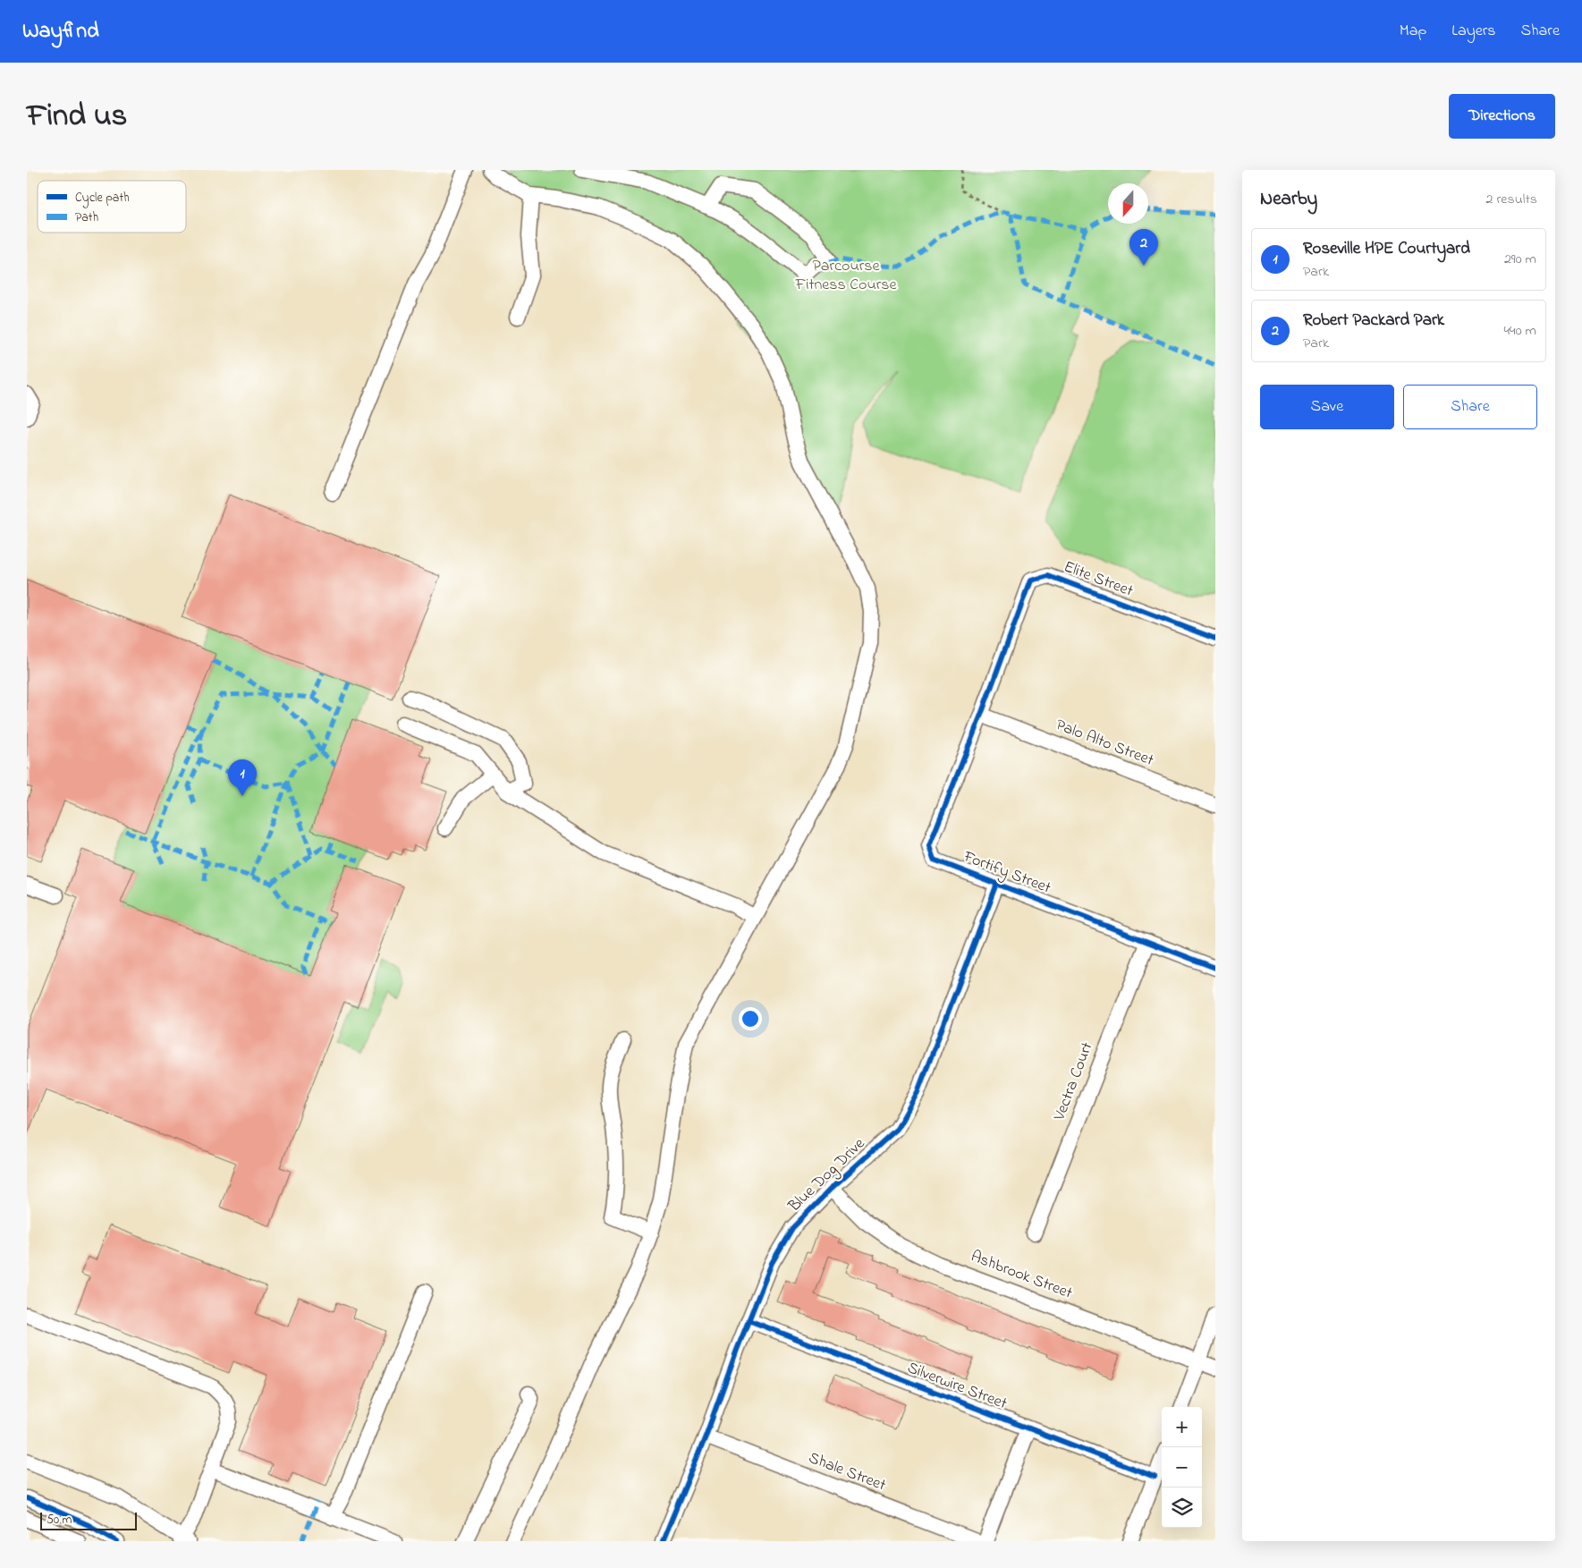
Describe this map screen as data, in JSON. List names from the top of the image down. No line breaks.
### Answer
{"streets":{"street":["Elite Street","Palo Alto Street","Fortify Street","Vectra Court","Blue Dog Drive","Ashbrook Street","Silverwire Street","Shale Street"]},"crossings":[["Elite Street","Palo Alto Street"],["Elite Street","Fortify Street"],["Palo Alto Street","Fortify Street"],["Fortify Street","Vectra Court"],["Fortify Street","Blue Dog Drive"],["Blue Dog Drive","Ashbrook Street"],["Blue Dog Drive","Silverwire Street"],["Blue Dog Drive","Shale Street"]],"parks":["Parcourse Fitness Course"],"legend":["Cycle path","Path"],"scale_bar":"50 m","north":"bottom","page":{"header":"Wayfind","nav":["Map","Layers","Share"],"title":"Find us","buttons":["Directions",["Save","Share"]],"heading":["Nearby","2 results"],"list":[{"mark":"1","name":"Roseville HPE Courtyard","note":"Park","value":"290 m"},{"mark":"2","name":"Robert Packard Park","note":"Park","value":"440 m"}],"pins":["2","1"],"map_buttons":["+","−"],"scale":"50 m"}}
